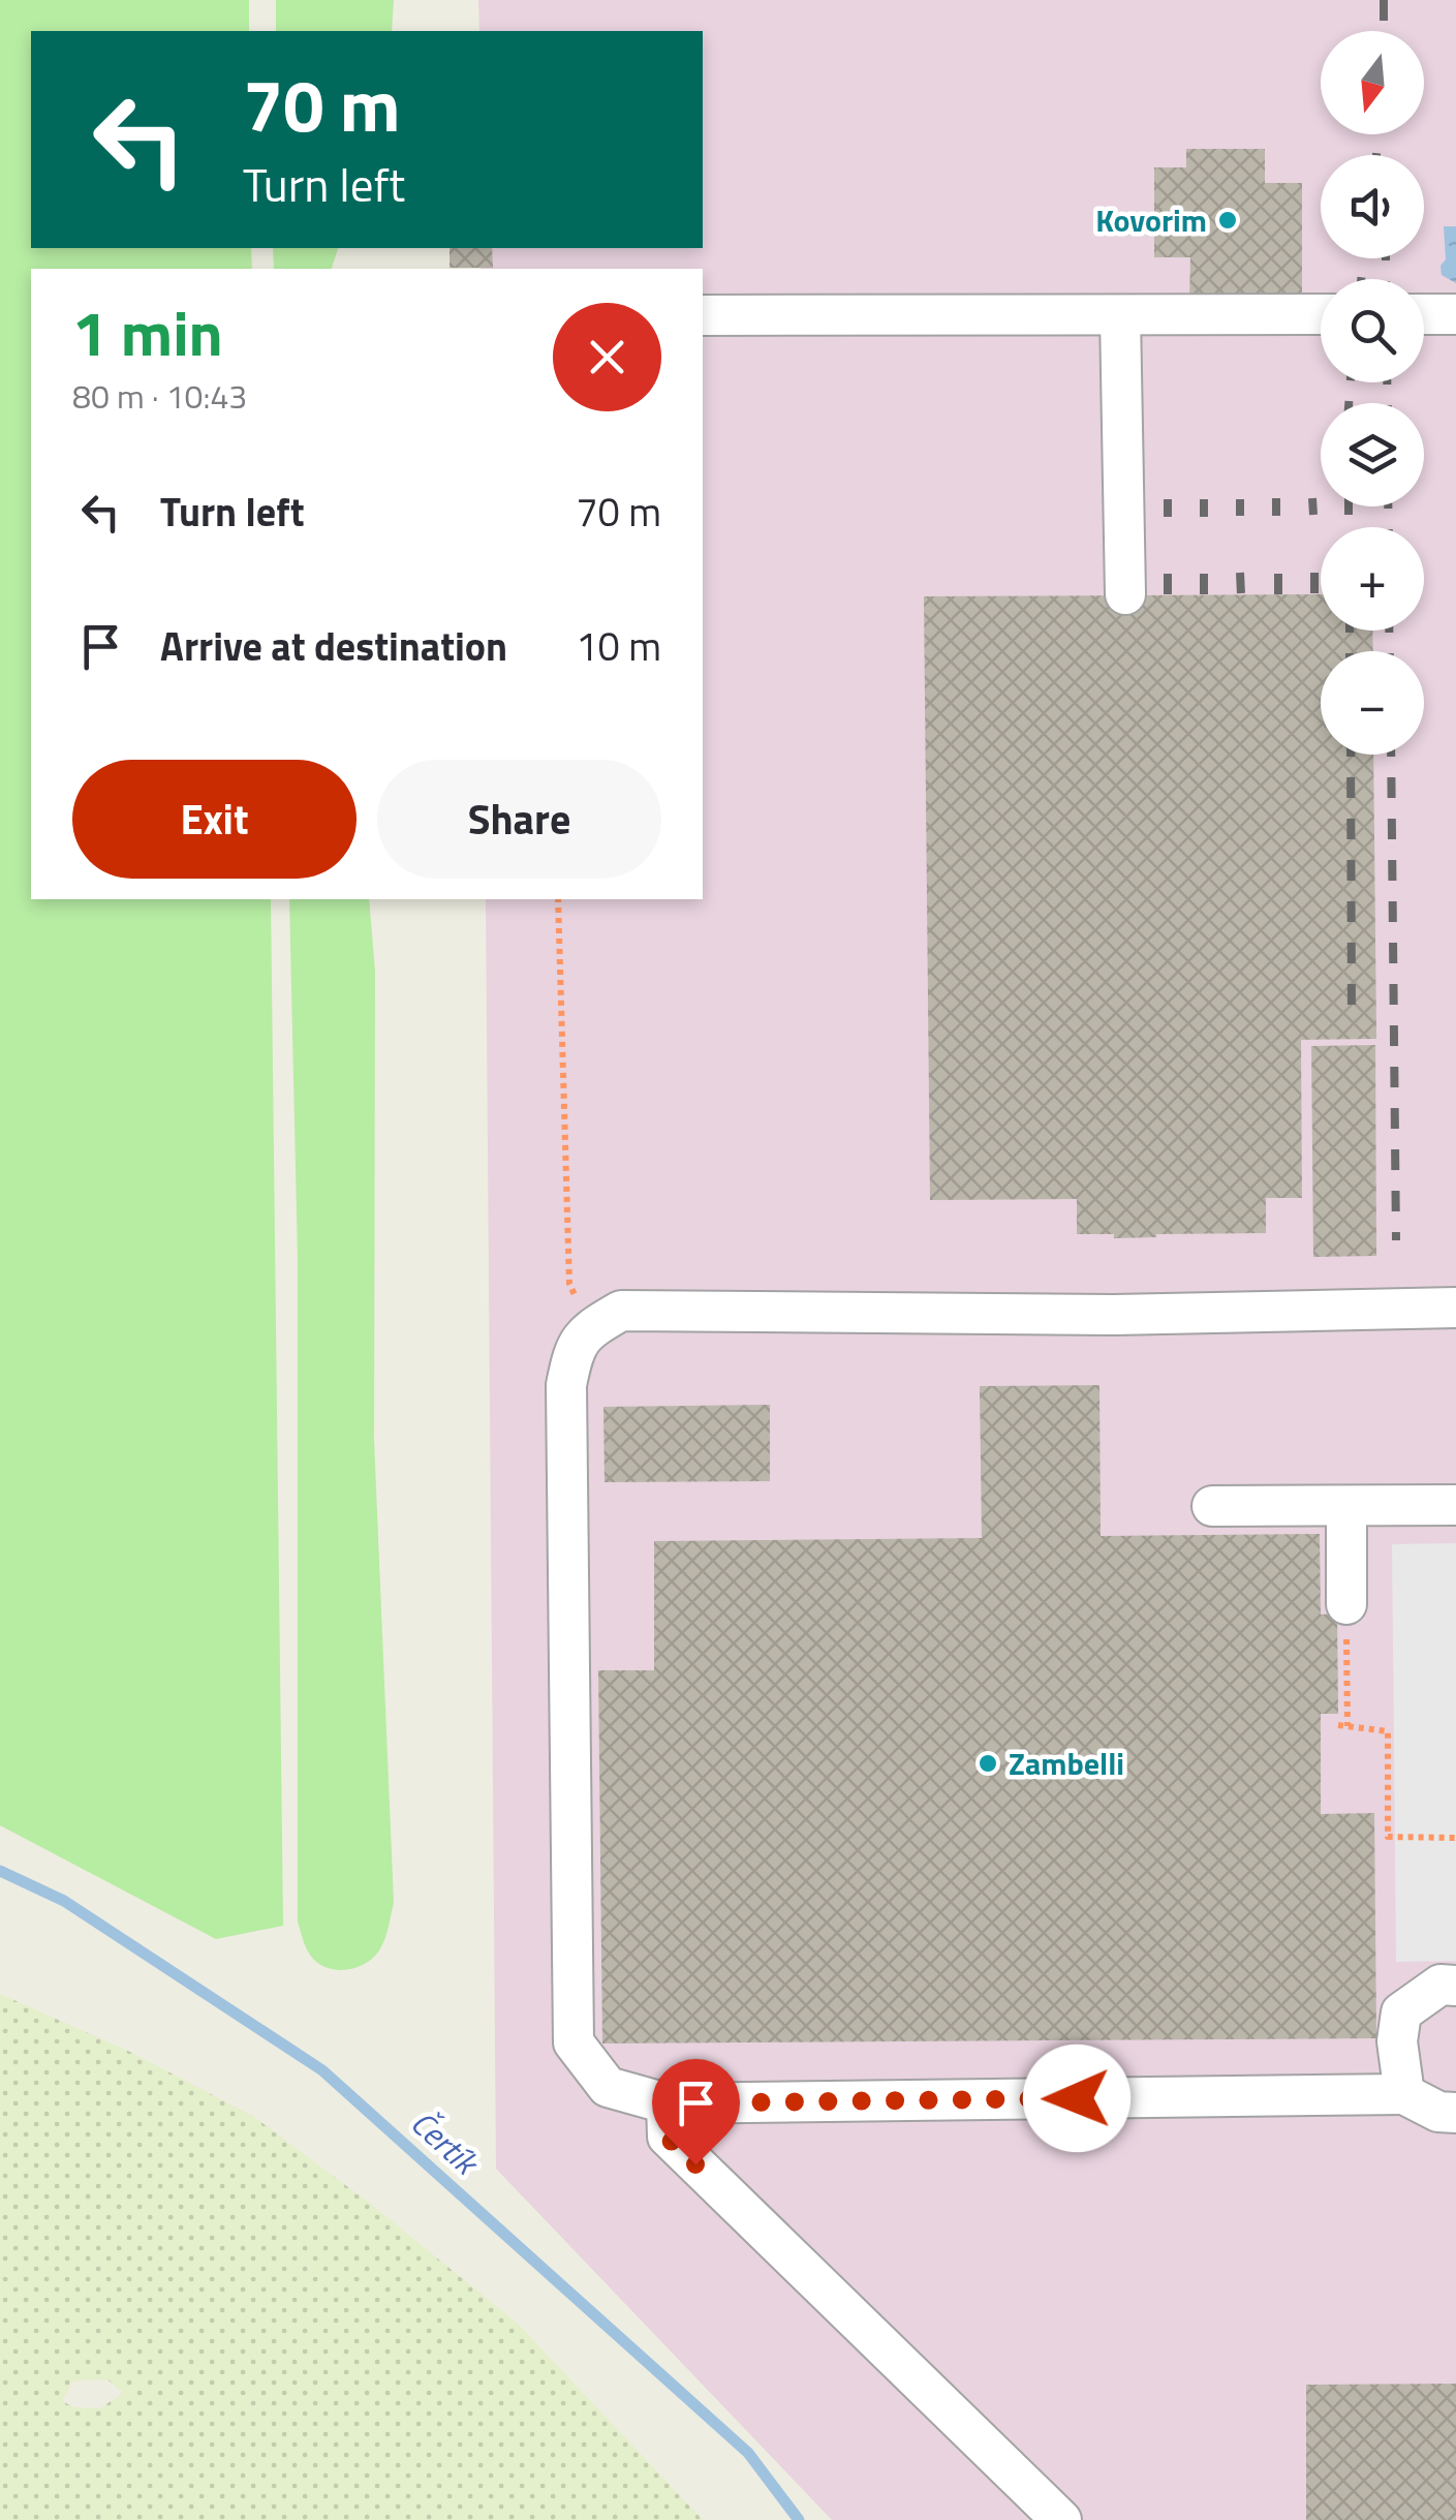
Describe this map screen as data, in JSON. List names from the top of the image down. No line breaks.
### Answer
{"water":["Čertík"],"places":["Kovorim","Zambelli"],"north":"bottom","page":{"map_buttons":["+","−"],"turn":["70 m","Turn left"],"heading":["1 min","80 m · 10:43"],"list":[{"name":"Turn left","value":"70 m"},{"name":"Arrive at destination","value":"10 m"}],"buttons":["Exit","Share"]}}
